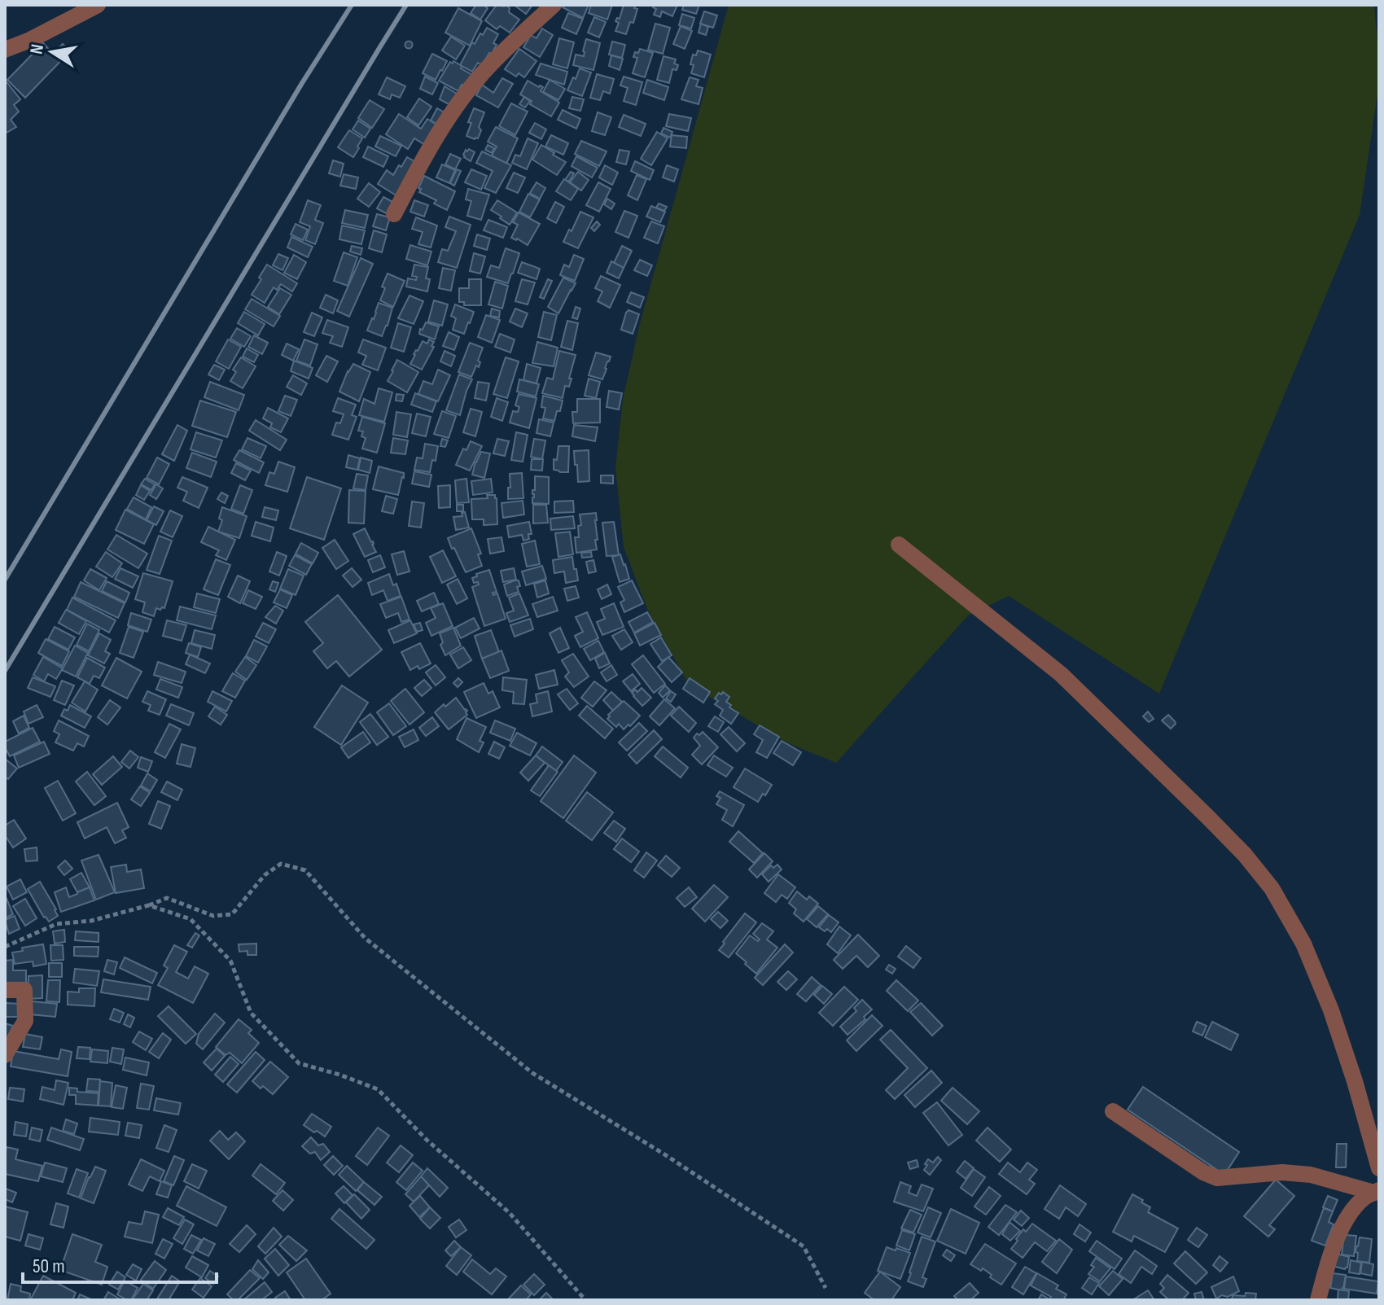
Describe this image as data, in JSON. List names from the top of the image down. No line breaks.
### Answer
{"scale_bar":"50 m","north":"left"}
